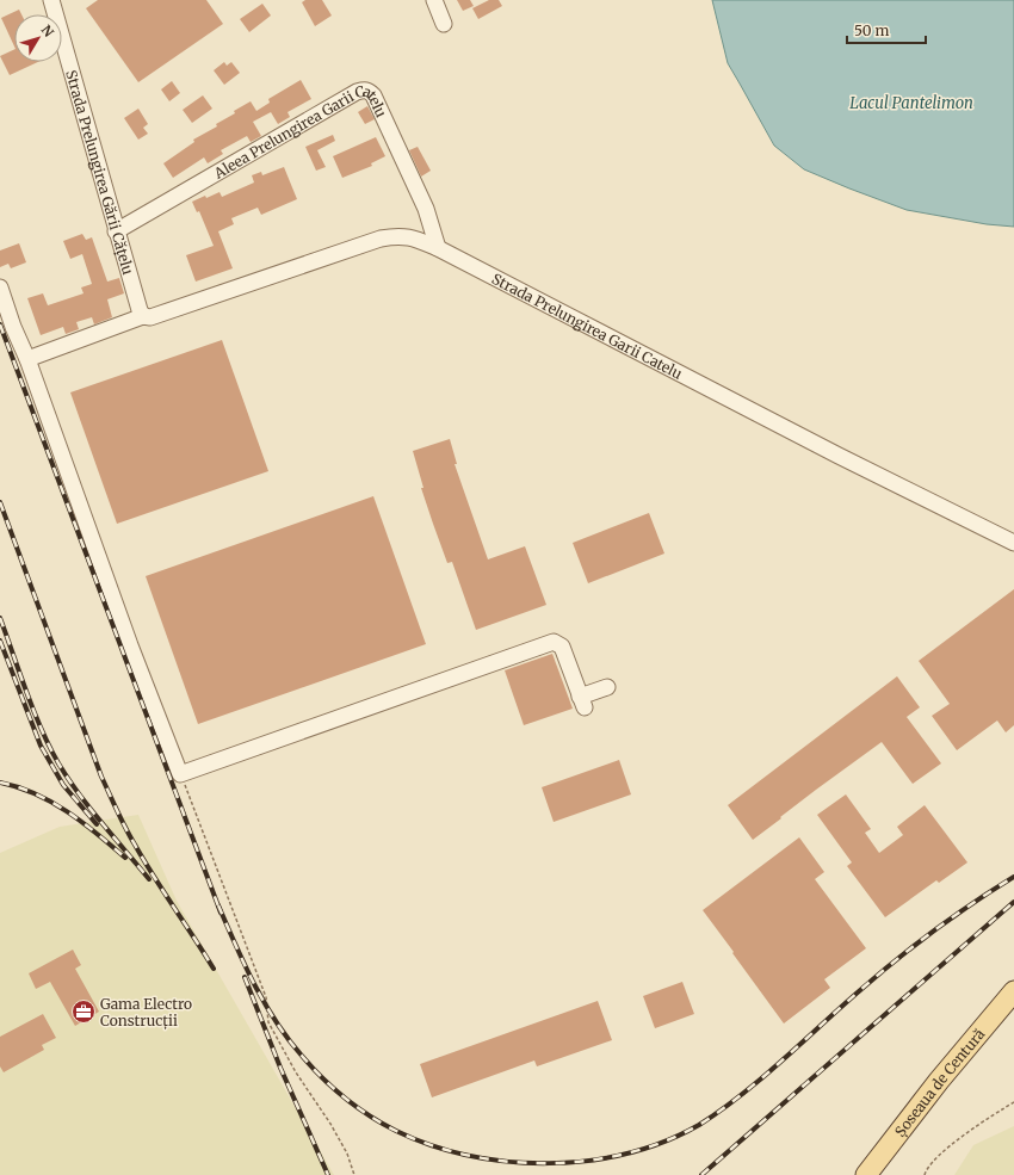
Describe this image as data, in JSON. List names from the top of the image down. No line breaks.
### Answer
{"streets":{"main road":["Șoseaua de Centură"],"street":["Aleea Prelungirea Garii Catelu","Strada Prelungirea Gării Cățelu","Strada Prelungirea Garii Catelu"]},"crossings":[["Aleea Prelungirea Garii Catelu","Strada Prelungirea Gării Cățelu"],["Aleea Prelungirea Garii Catelu","Strada Prelungirea Garii Catelu"],["Strada Prelungirea Gării Cățelu","Strada Prelungirea Garii Catelu"]],"water":["Lacul Pantelimon"],"places":{"office":["Gama Electro Construcții"]},"scale_bar":"50 m","north":"top right"}
